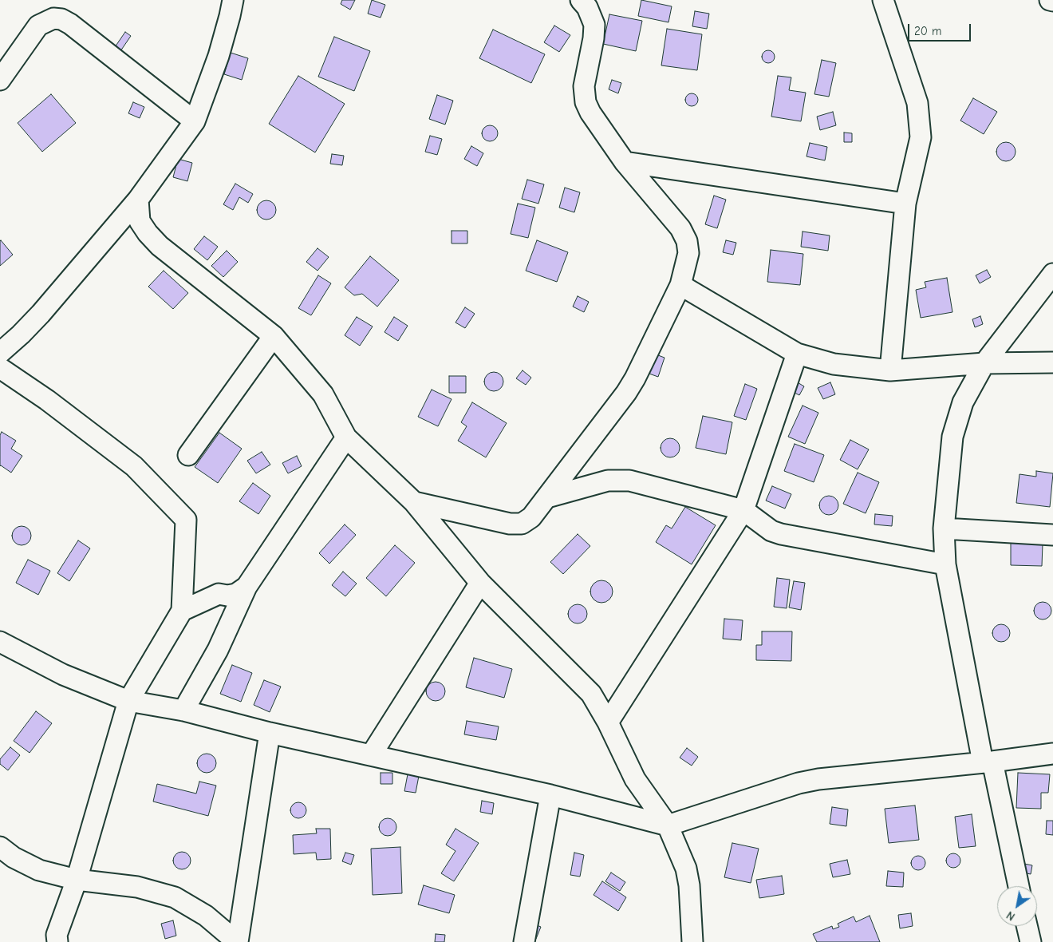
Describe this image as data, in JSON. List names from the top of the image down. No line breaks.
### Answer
{"scale_bar":"20 m","north":"bottom left"}
